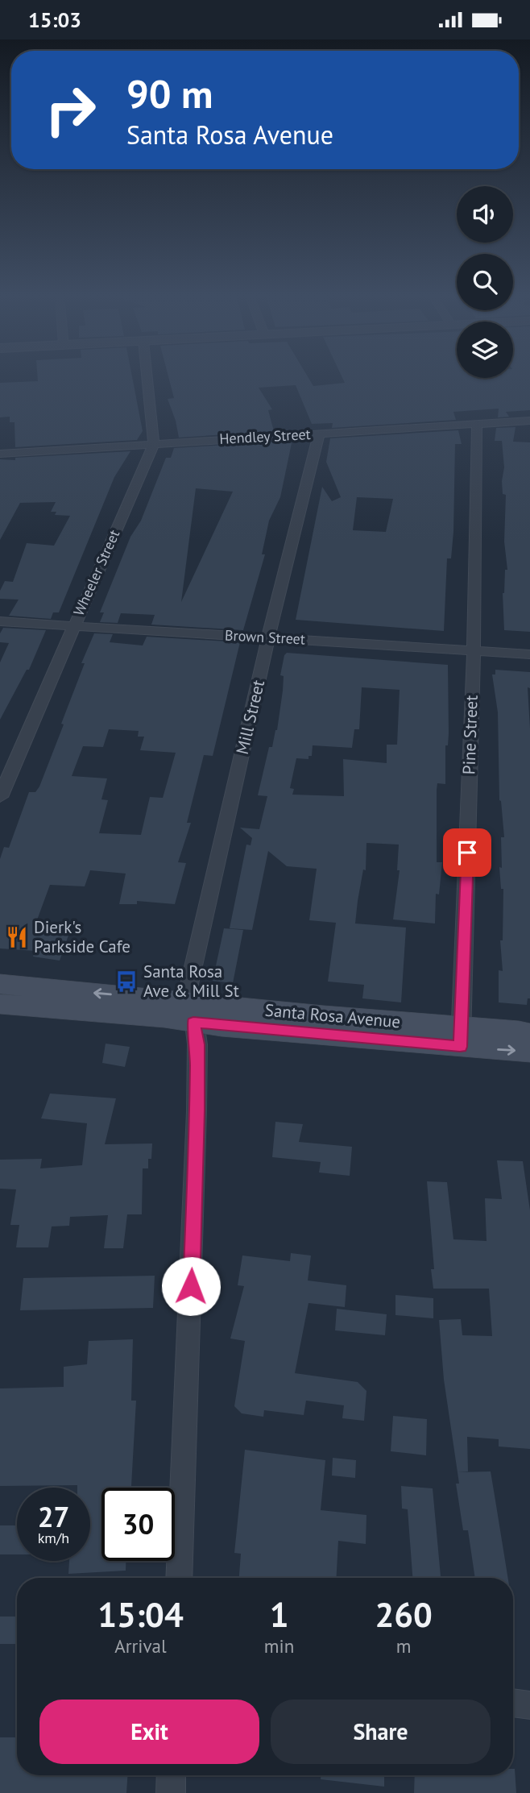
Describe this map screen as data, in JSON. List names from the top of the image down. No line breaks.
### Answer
{"streets":{"main road":["Santa Rosa Avenue"],"street":["Hendley Street","Wheeler Street","Brown Street","Mill Street","Pine Street"]},"crossings":[["Hendley Street","Wheeler Street"],["Hendley Street","Mill Street"],["Hendley Street","Pine Street"],["Wheeler Street","Brown Street"],["Brown Street","Mill Street"],["Brown Street","Pine Street"],["Mill Street","Santa Rosa Avenue"],["Pine Street","Santa Rosa Avenue"]],"places":{"restaurant":["Dierk's Parkside Cafe"],"bus stop":["Santa Rosa Ave & Mill St"]},"page":{"status":"15:03","turn":["90 m","Santa Rosa Avenue"],"speed":"27 km/h","limit":"30","eta":["15:04","Arrival","1","min","260","m"],"buttons":["Exit","Share"]}}
